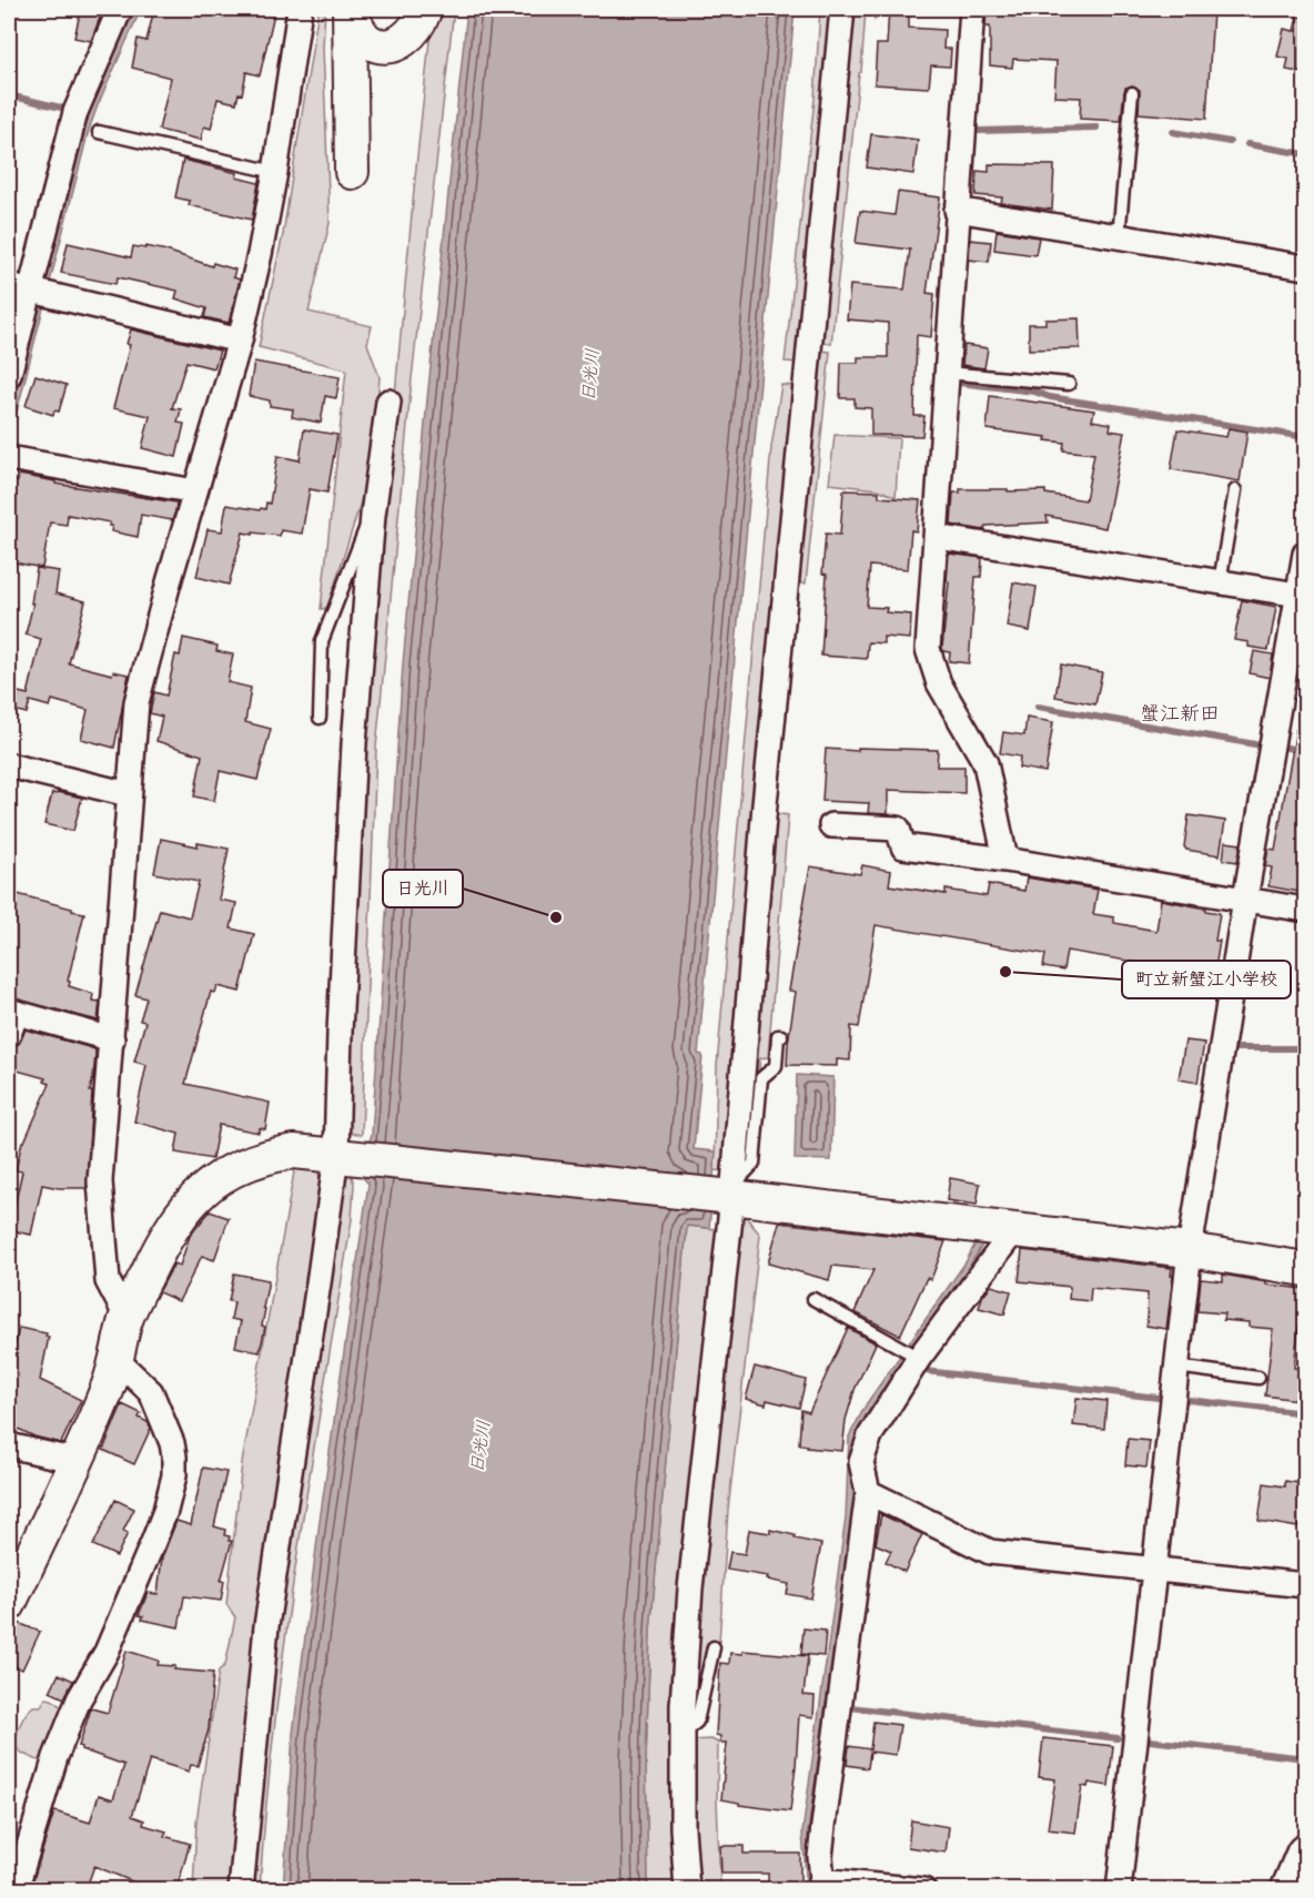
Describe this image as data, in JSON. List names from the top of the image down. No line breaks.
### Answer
{"districts":["蟹江新田"],"water":["日光川"],"places":["日光川","町立新蟹江小学校"]}
